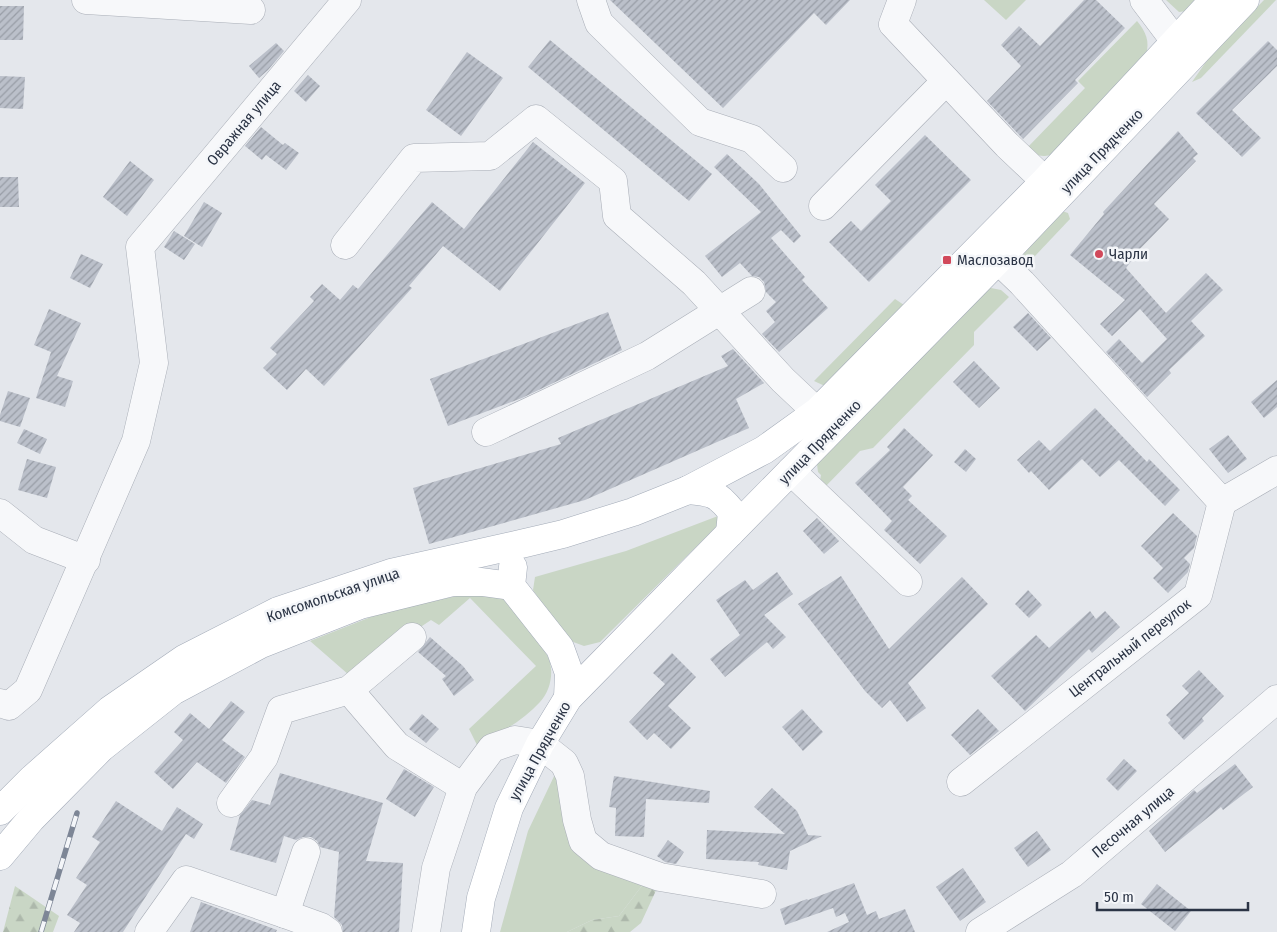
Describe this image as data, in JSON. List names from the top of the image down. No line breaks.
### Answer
{"streets":{"main road":["улица Прядченко","Комсомольская улица"],"street":["Овражная улица","Центральный переулок","Песочная улица"]},"crossings":[["улица Прядченко","Комсомольская улица"]],"places":{"other":["Чарли"],"transit":["Маслозавод"]},"scale_bar":"50 m"}
